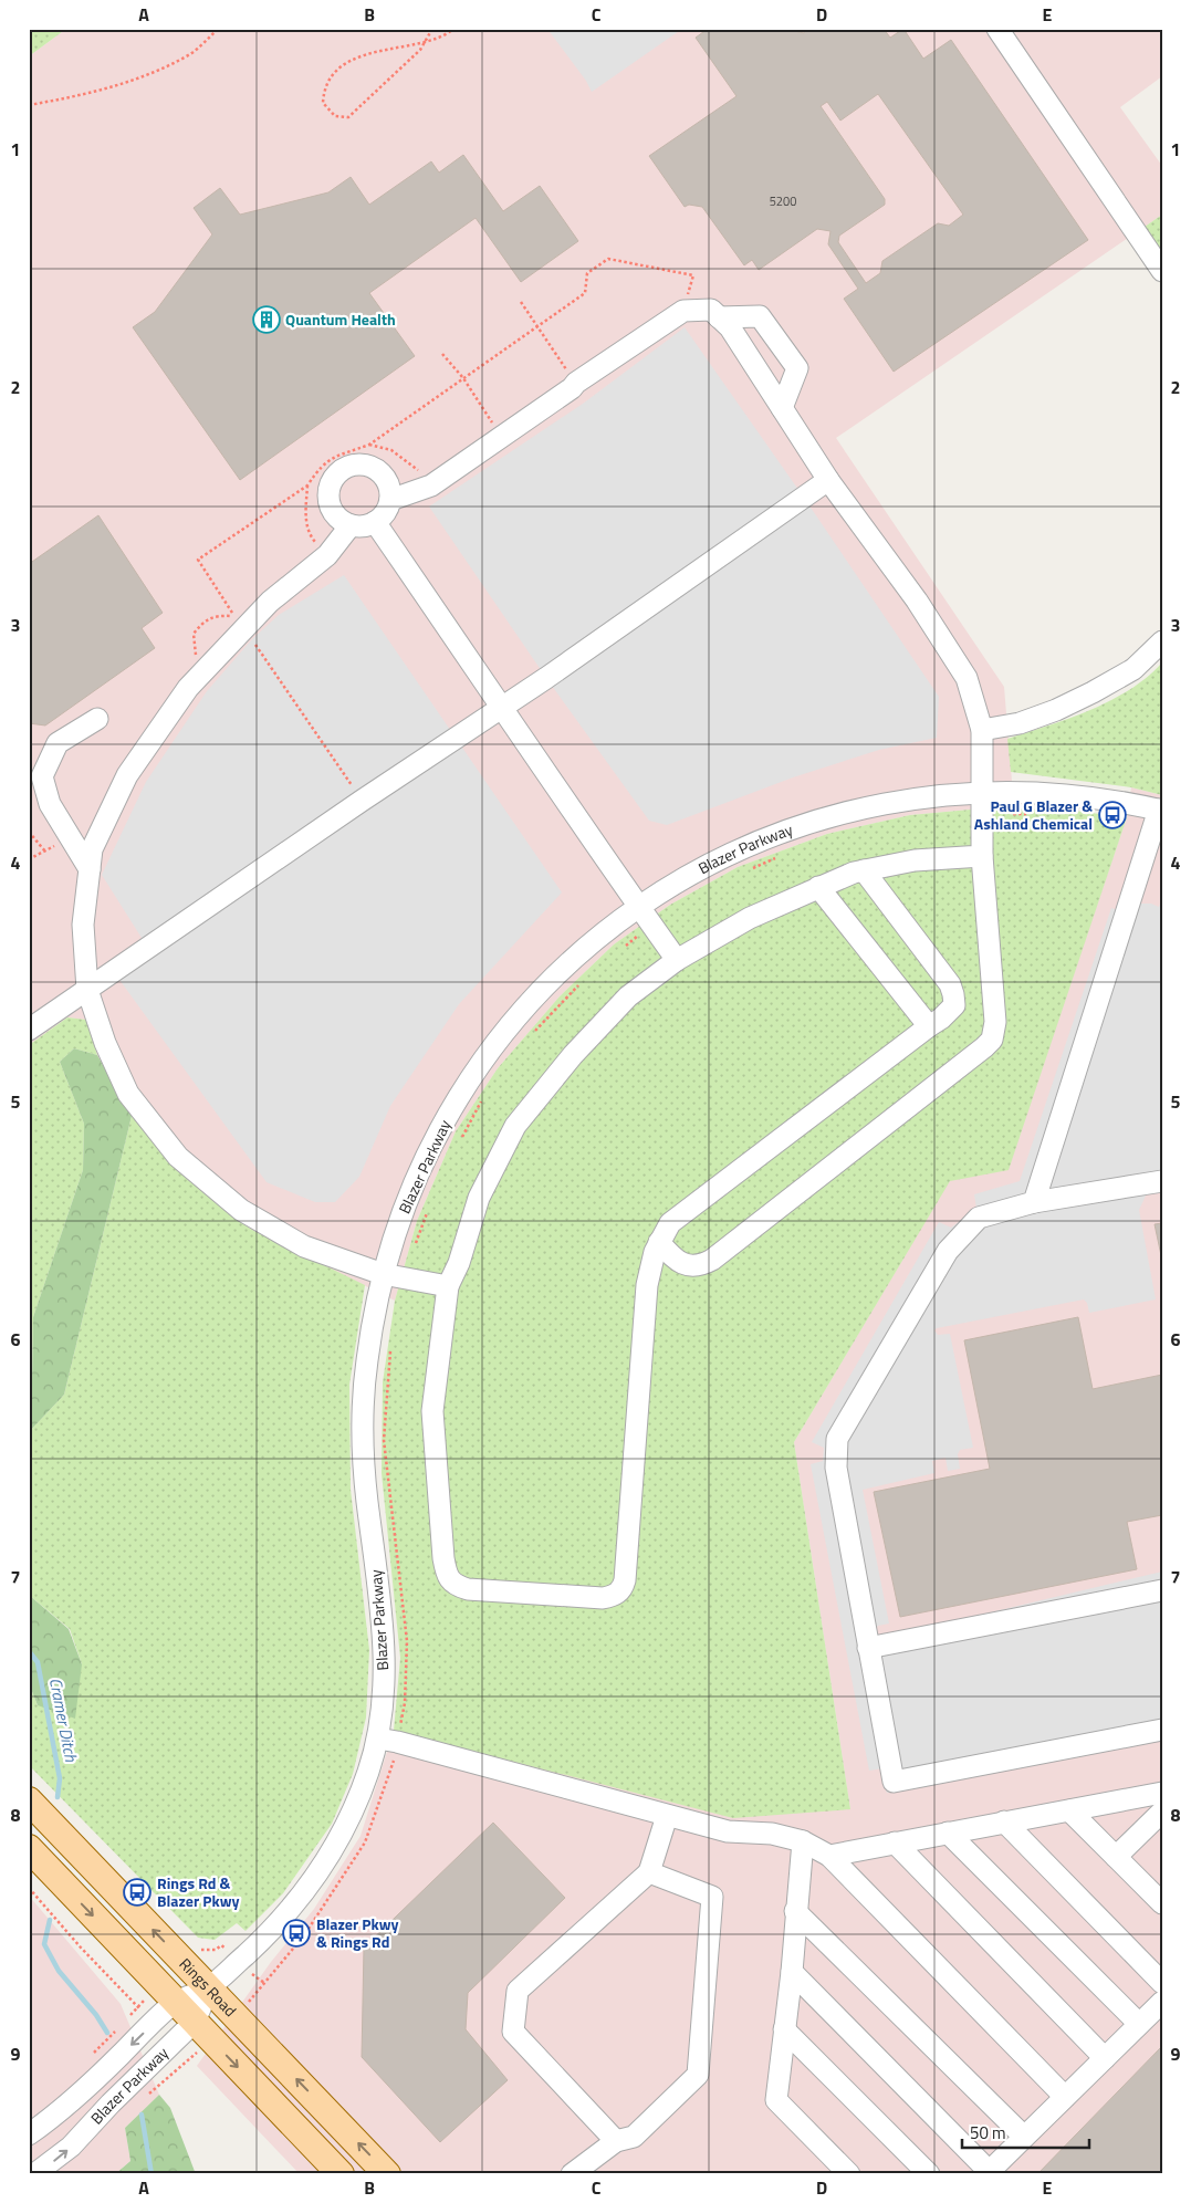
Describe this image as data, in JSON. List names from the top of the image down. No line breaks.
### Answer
{"streets":{"main road":["Rings Road"],"street":["Blazer Parkway"]},"crossings":[["Blazer Parkway","Rings Road"]],"water":["Cramer Ditch"],"places":{"building":["Quantum Health"],"bus stop":["Paul G Blazer & Ashland Chemical","Rings Rd & Blazer Pkwy","Blazer Pkwy & Rings Rd"]},"house_numbers":["5200"],"scale_bar":"50 m","grid":{"columns":["A","B","C","D","E"],"rows":["1","2","3","4","5","6","7","8","9"]}}
